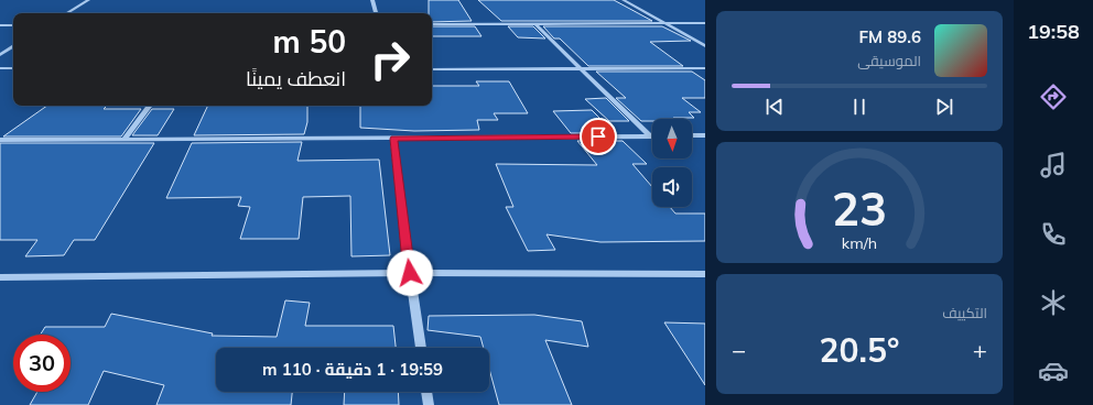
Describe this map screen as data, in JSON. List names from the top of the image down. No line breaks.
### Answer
{"north":"bottom","page":{"tabs":"19:58","turn":["50 m","انعطف يمينًا"],"song":["89.6 FM","الموسيقى"],"tile":"التكييف","heat":["−","20.5°","+"],"limit":"30","trip":"19:59 · 1 دقيقة · 110 m","gauge":["23","km/h"]}}
